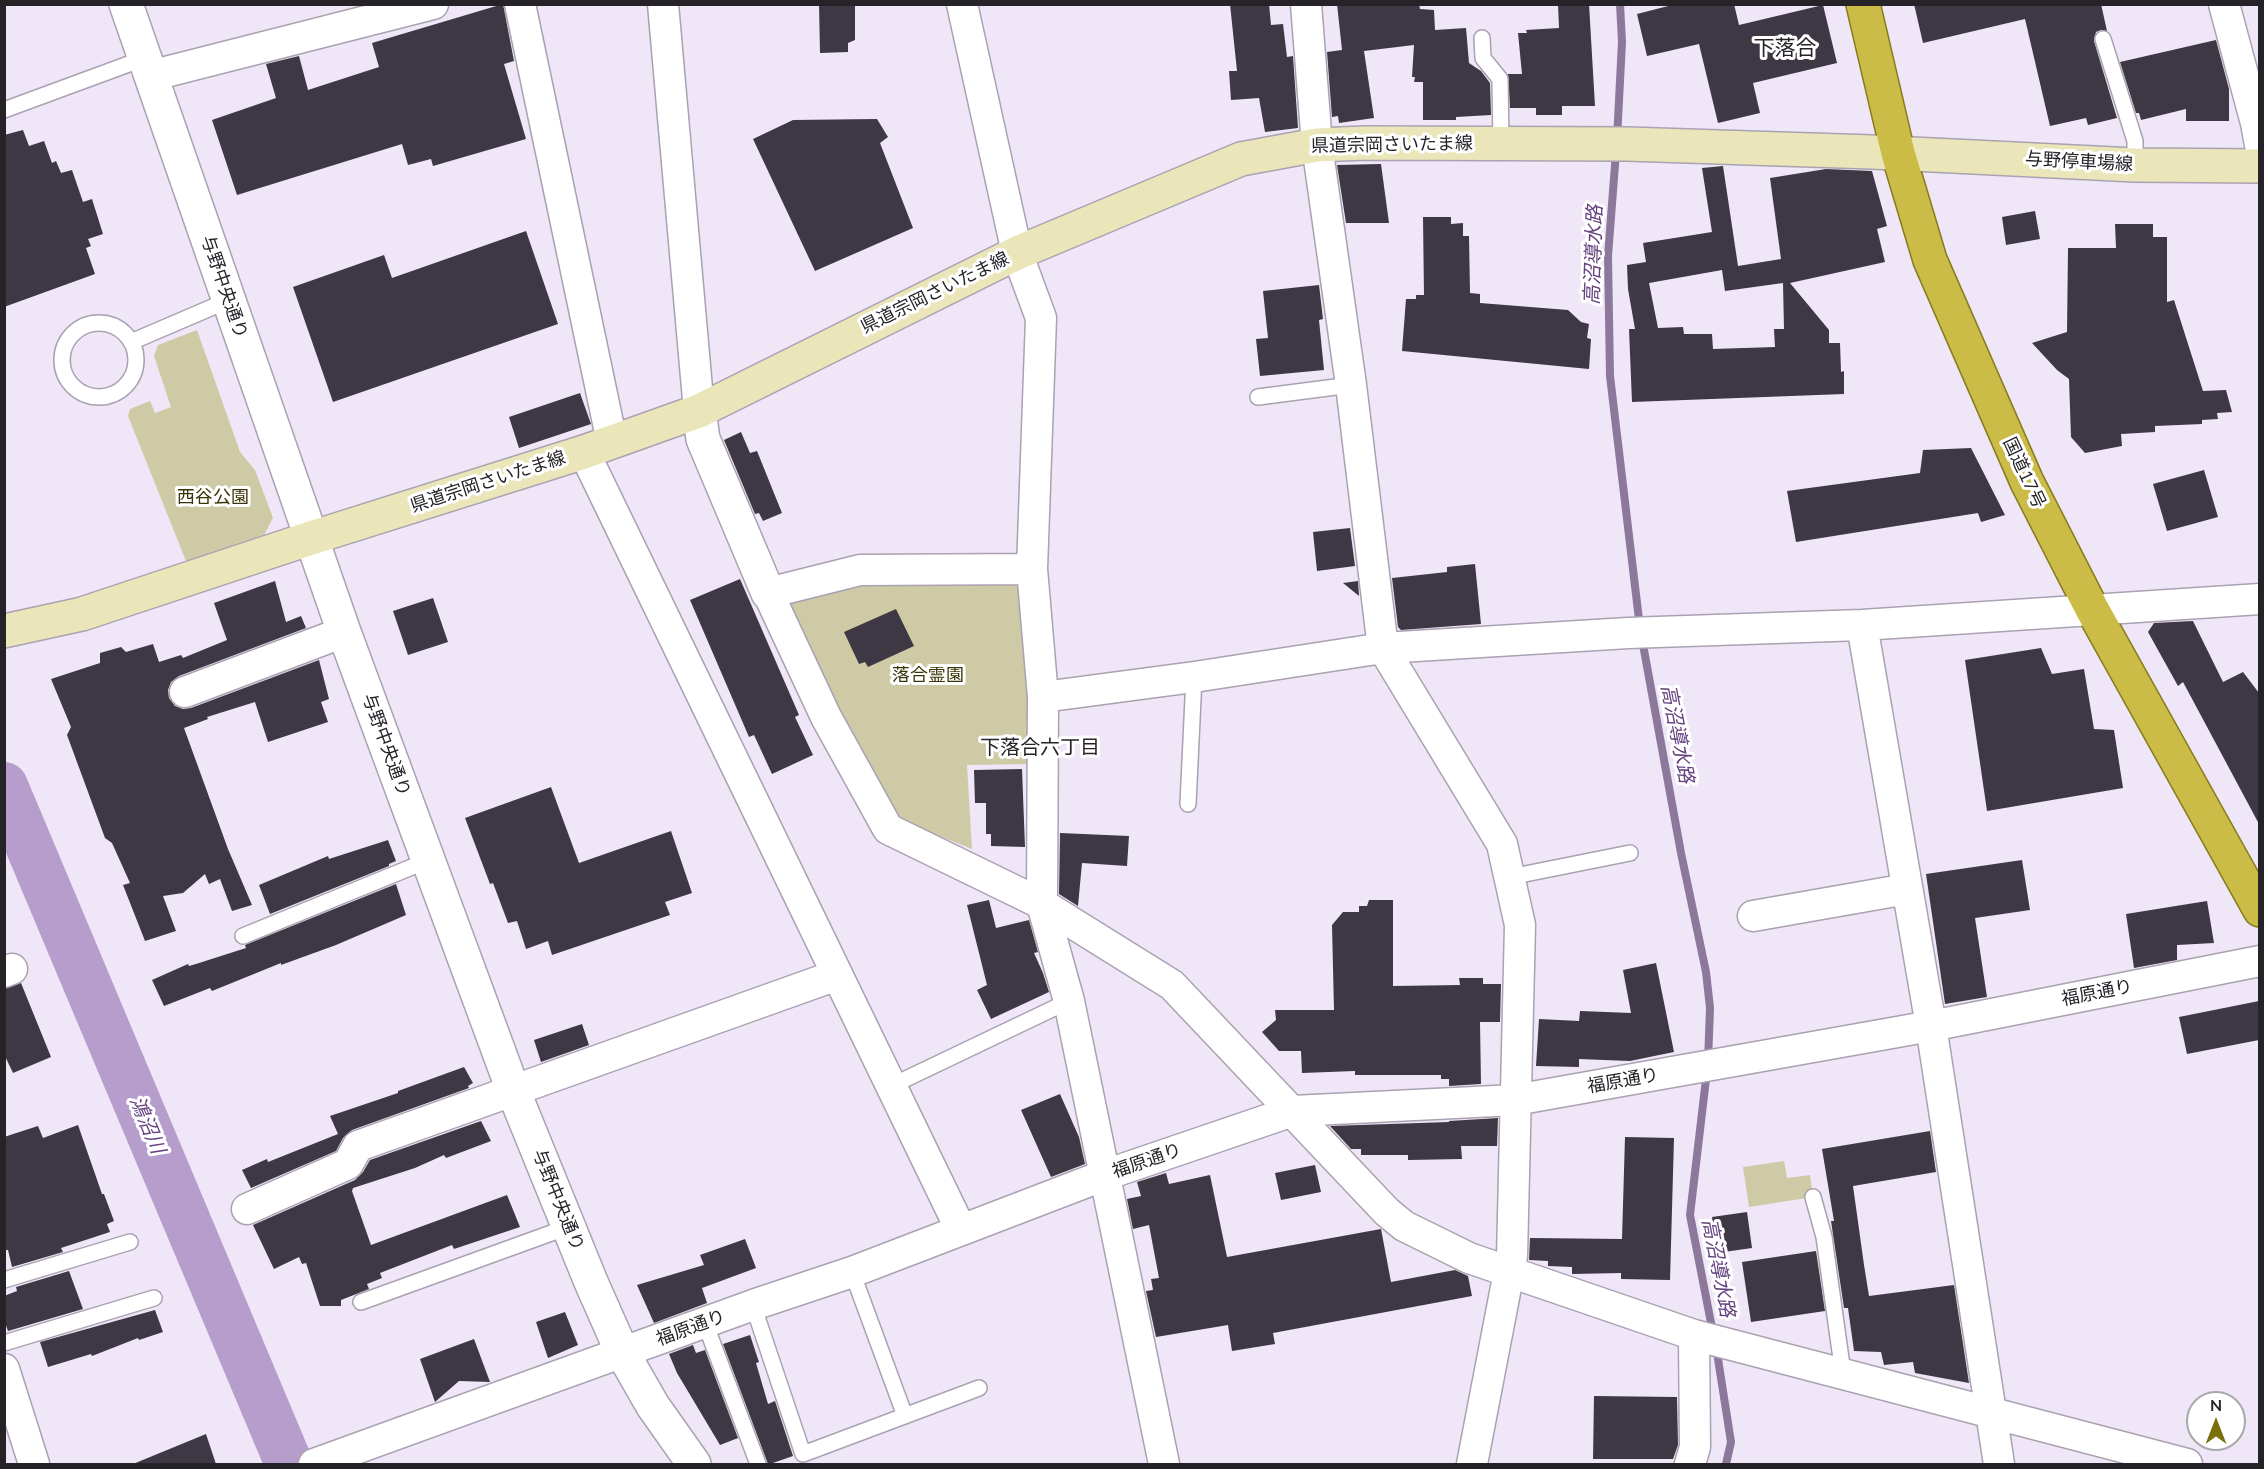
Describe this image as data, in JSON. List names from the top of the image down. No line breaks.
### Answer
{"streets":{"highway":["国道17号"],"main road":["県道宗岡さいたま線","与野停車場線"],"street":["与野中央通り","福原通り"]},"crossings":[["県道宗岡さいたま線","与野停車場線"],["県道宗岡さいたま線","与野中央通り"],["県道宗岡さいたま線","国道17号"],["与野停車場線","国道17号"],["与野中央通り","福原通り"]],"districts":["下落合","下落合六丁目"],"water":["高沼導水路","鴻沼川"],"parks":["西谷公園","落合霊園"],"north":"top"}
